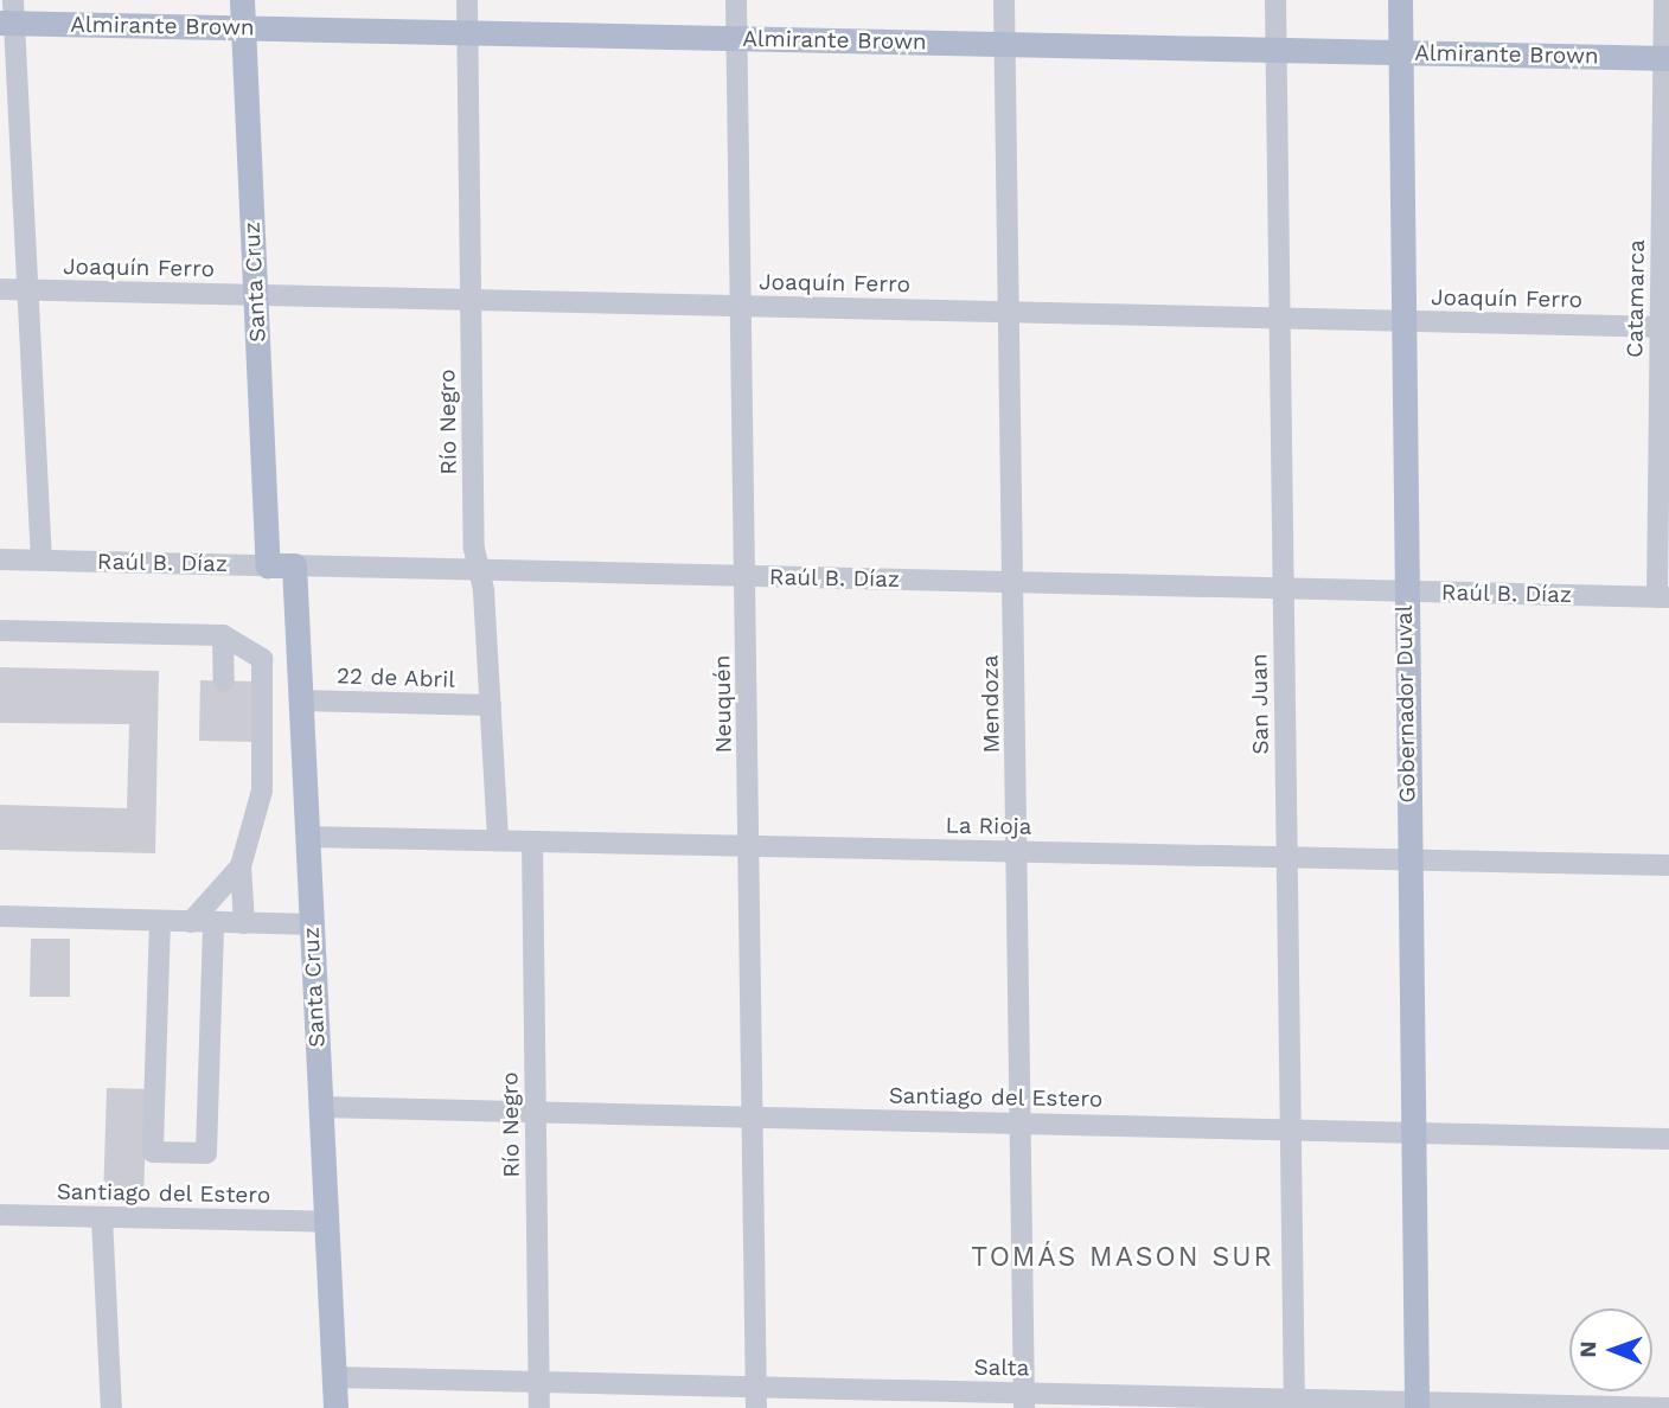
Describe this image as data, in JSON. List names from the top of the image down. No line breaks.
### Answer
{"streets":{"main road":["Almirante Brown","Santa Cruz","Raúl B. Díaz","Gobernador Duval"],"street":["Joaquín Ferro","Catamarca","Río Negro","22 de Abril","Neuquén","Mendoza","San Juan","La Rioja","Santiago del Estero","Salta"]},"crossings":[["Almirante Brown","Santa Cruz"],["Almirante Brown","Catamarca"],["Almirante Brown","Río Negro"],["Almirante Brown","Neuquén"],["Almirante Brown","Mendoza"],["Almirante Brown","San Juan"],["Almirante Brown","Gobernador Duval"],["Joaquín Ferro","Santa Cruz"],["Joaquín Ferro","Catamarca"],["Joaquín Ferro","Río Negro"],["Joaquín Ferro","Neuquén"],["Joaquín Ferro","Mendoza"],["Joaquín Ferro","San Juan"],["Joaquín Ferro","Gobernador Duval"],["Santa Cruz","Raúl B. Díaz"],["Santa Cruz","22 de Abril"],["Santa Cruz","La Rioja"],["Santa Cruz","Santiago del Estero"],["Santa Cruz","Salta"],["Catamarca","Raúl B. Díaz"],["Río Negro","Raúl B. Díaz"],["Río Negro","22 de Abril"],["Río Negro","La Rioja"],["Río Negro","Santiago del Estero"],["Río Negro","Salta"],["Raúl B. Díaz","Neuquén"],["Raúl B. Díaz","Mendoza"],["Raúl B. Díaz","San Juan"],["Raúl B. Díaz","Gobernador Duval"],["Neuquén","La Rioja"],["Neuquén","Santiago del Estero"],["Neuquén","Salta"],["Mendoza","La Rioja"],["Mendoza","Santiago del Estero"],["Mendoza","Salta"],["San Juan","La Rioja"],["San Juan","Santiago del Estero"],["San Juan","Salta"],["Gobernador Duval","La Rioja"],["Gobernador Duval","Santiago del Estero"],["Gobernador Duval","Salta"]],"districts":["TOMÁS MASON SUR"],"north":"left"}
